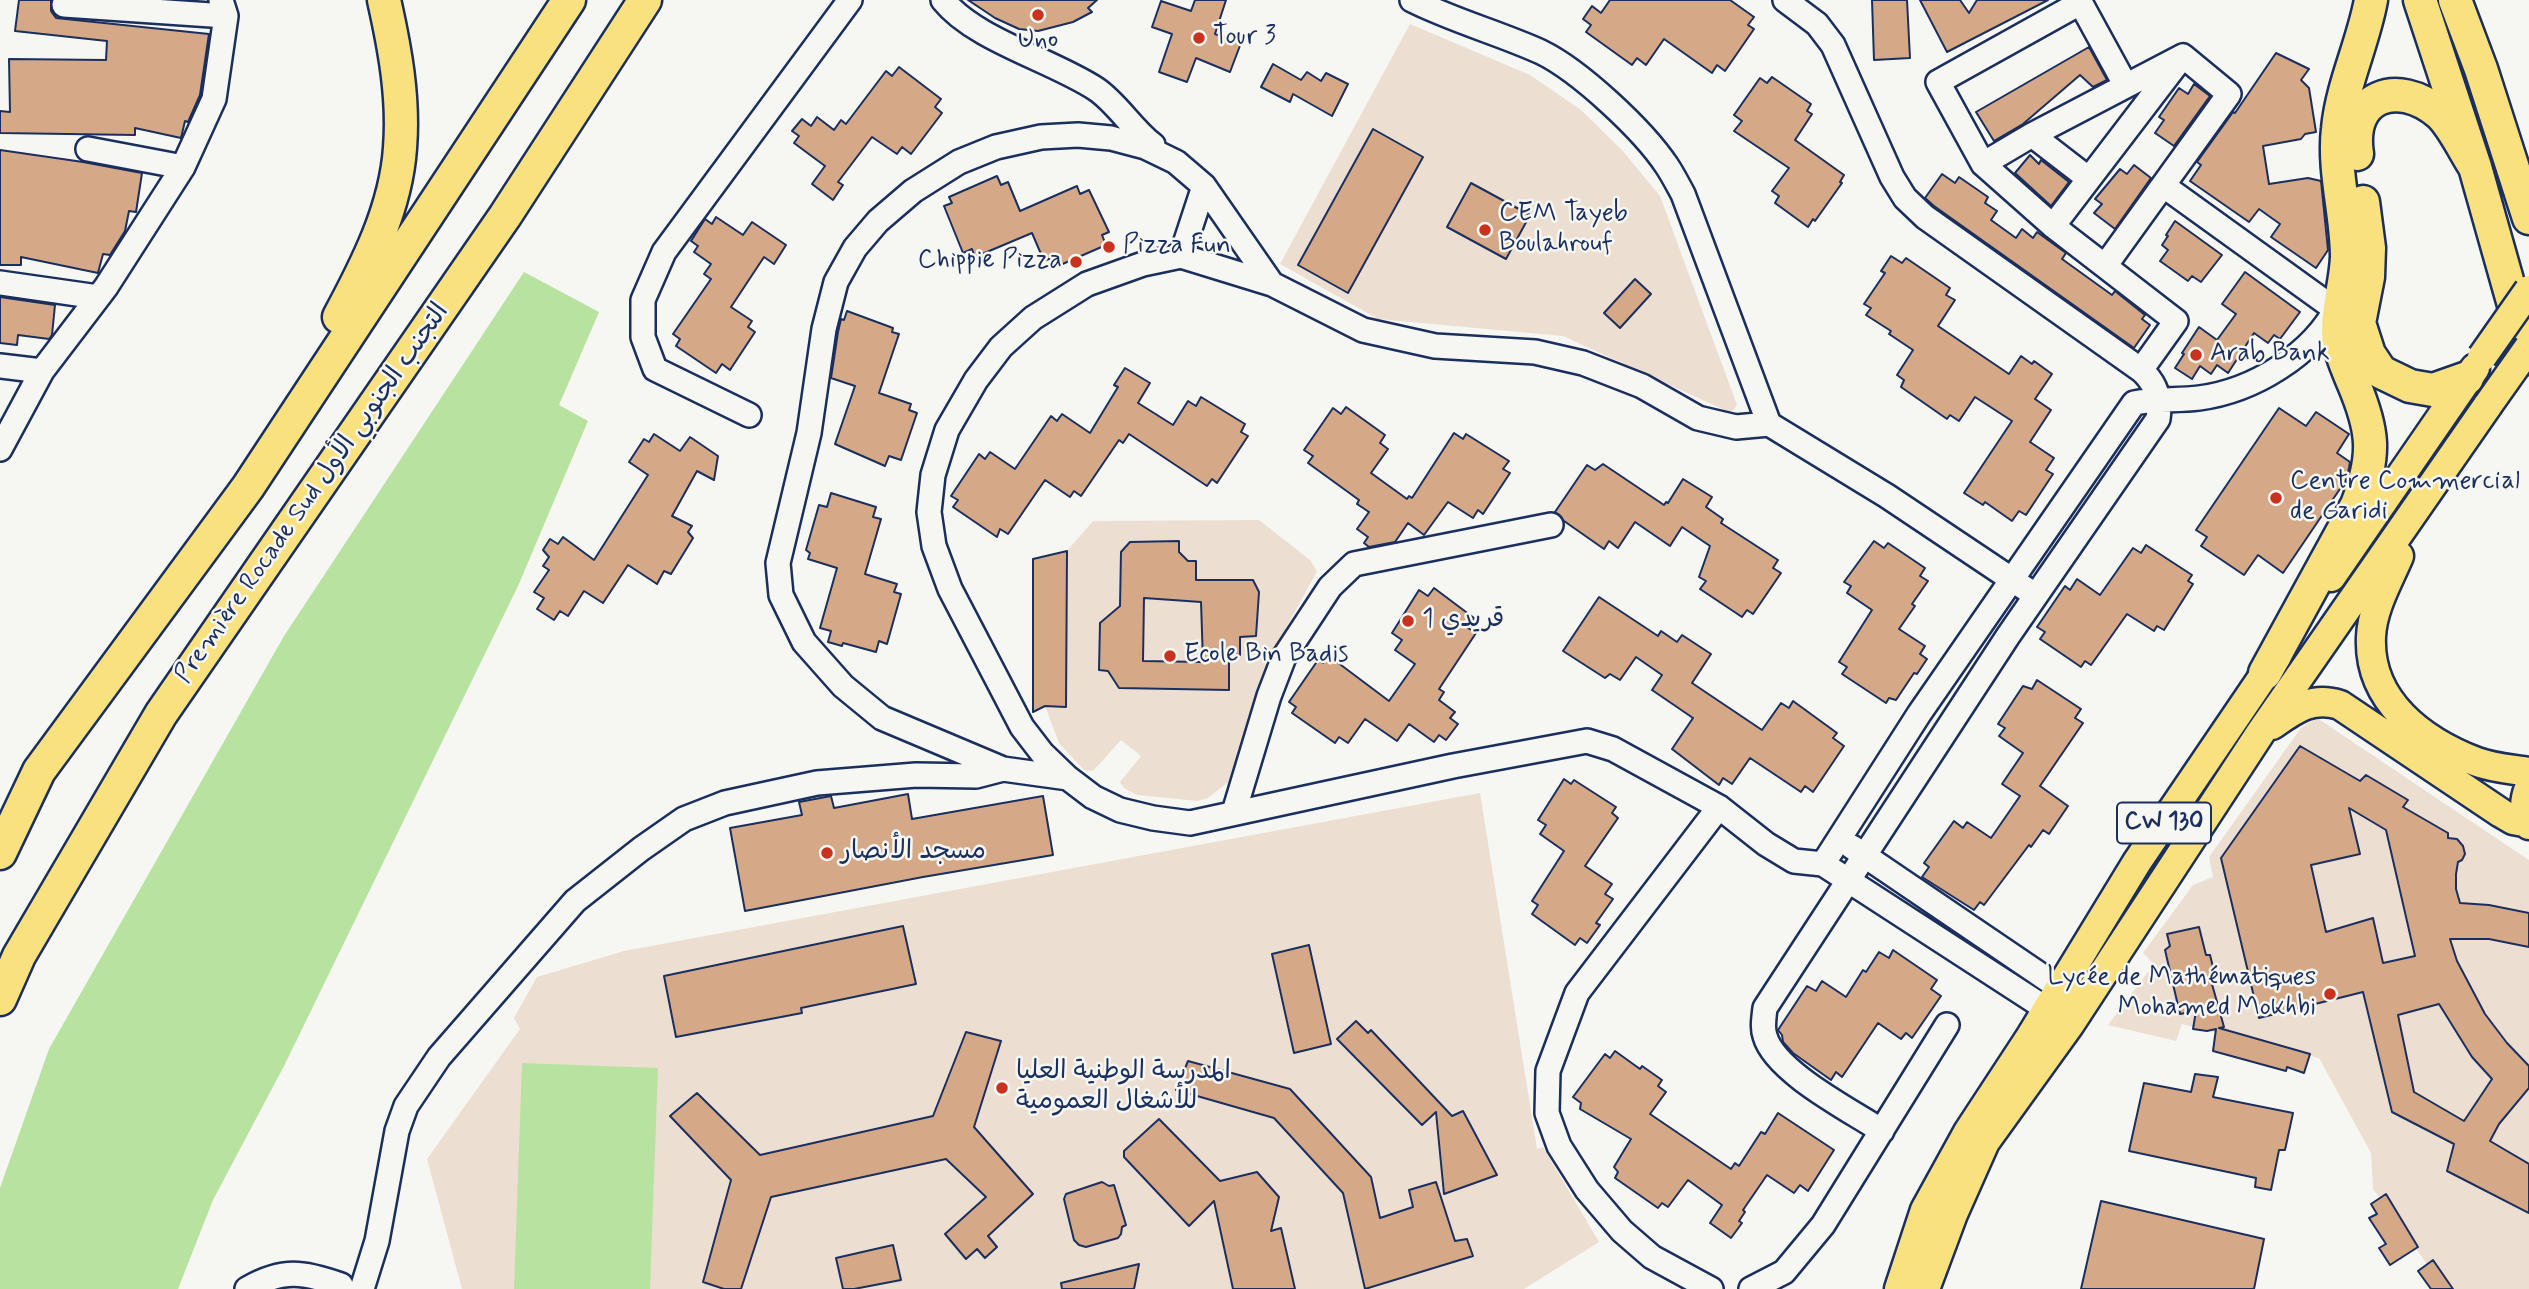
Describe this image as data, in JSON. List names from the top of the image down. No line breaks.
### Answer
{"streets":{"highway":["Première Rocade Sud التجنب الجنوبي الأول"],"main road":["CW 130"]},"places":["Uno","Tour 3","CEM Tayeb Boulahrouf","Pizza Fun","Chippie Pizza","Arab Bank","Centre Commercial de Garidi","قريدي 1","Ecole Bin Badis","مسجد الأنصار","Lycée de Mathématiques Mohamed Mokhbi","المدرسة الوطنية العليا للأشغال العمومية"]}
